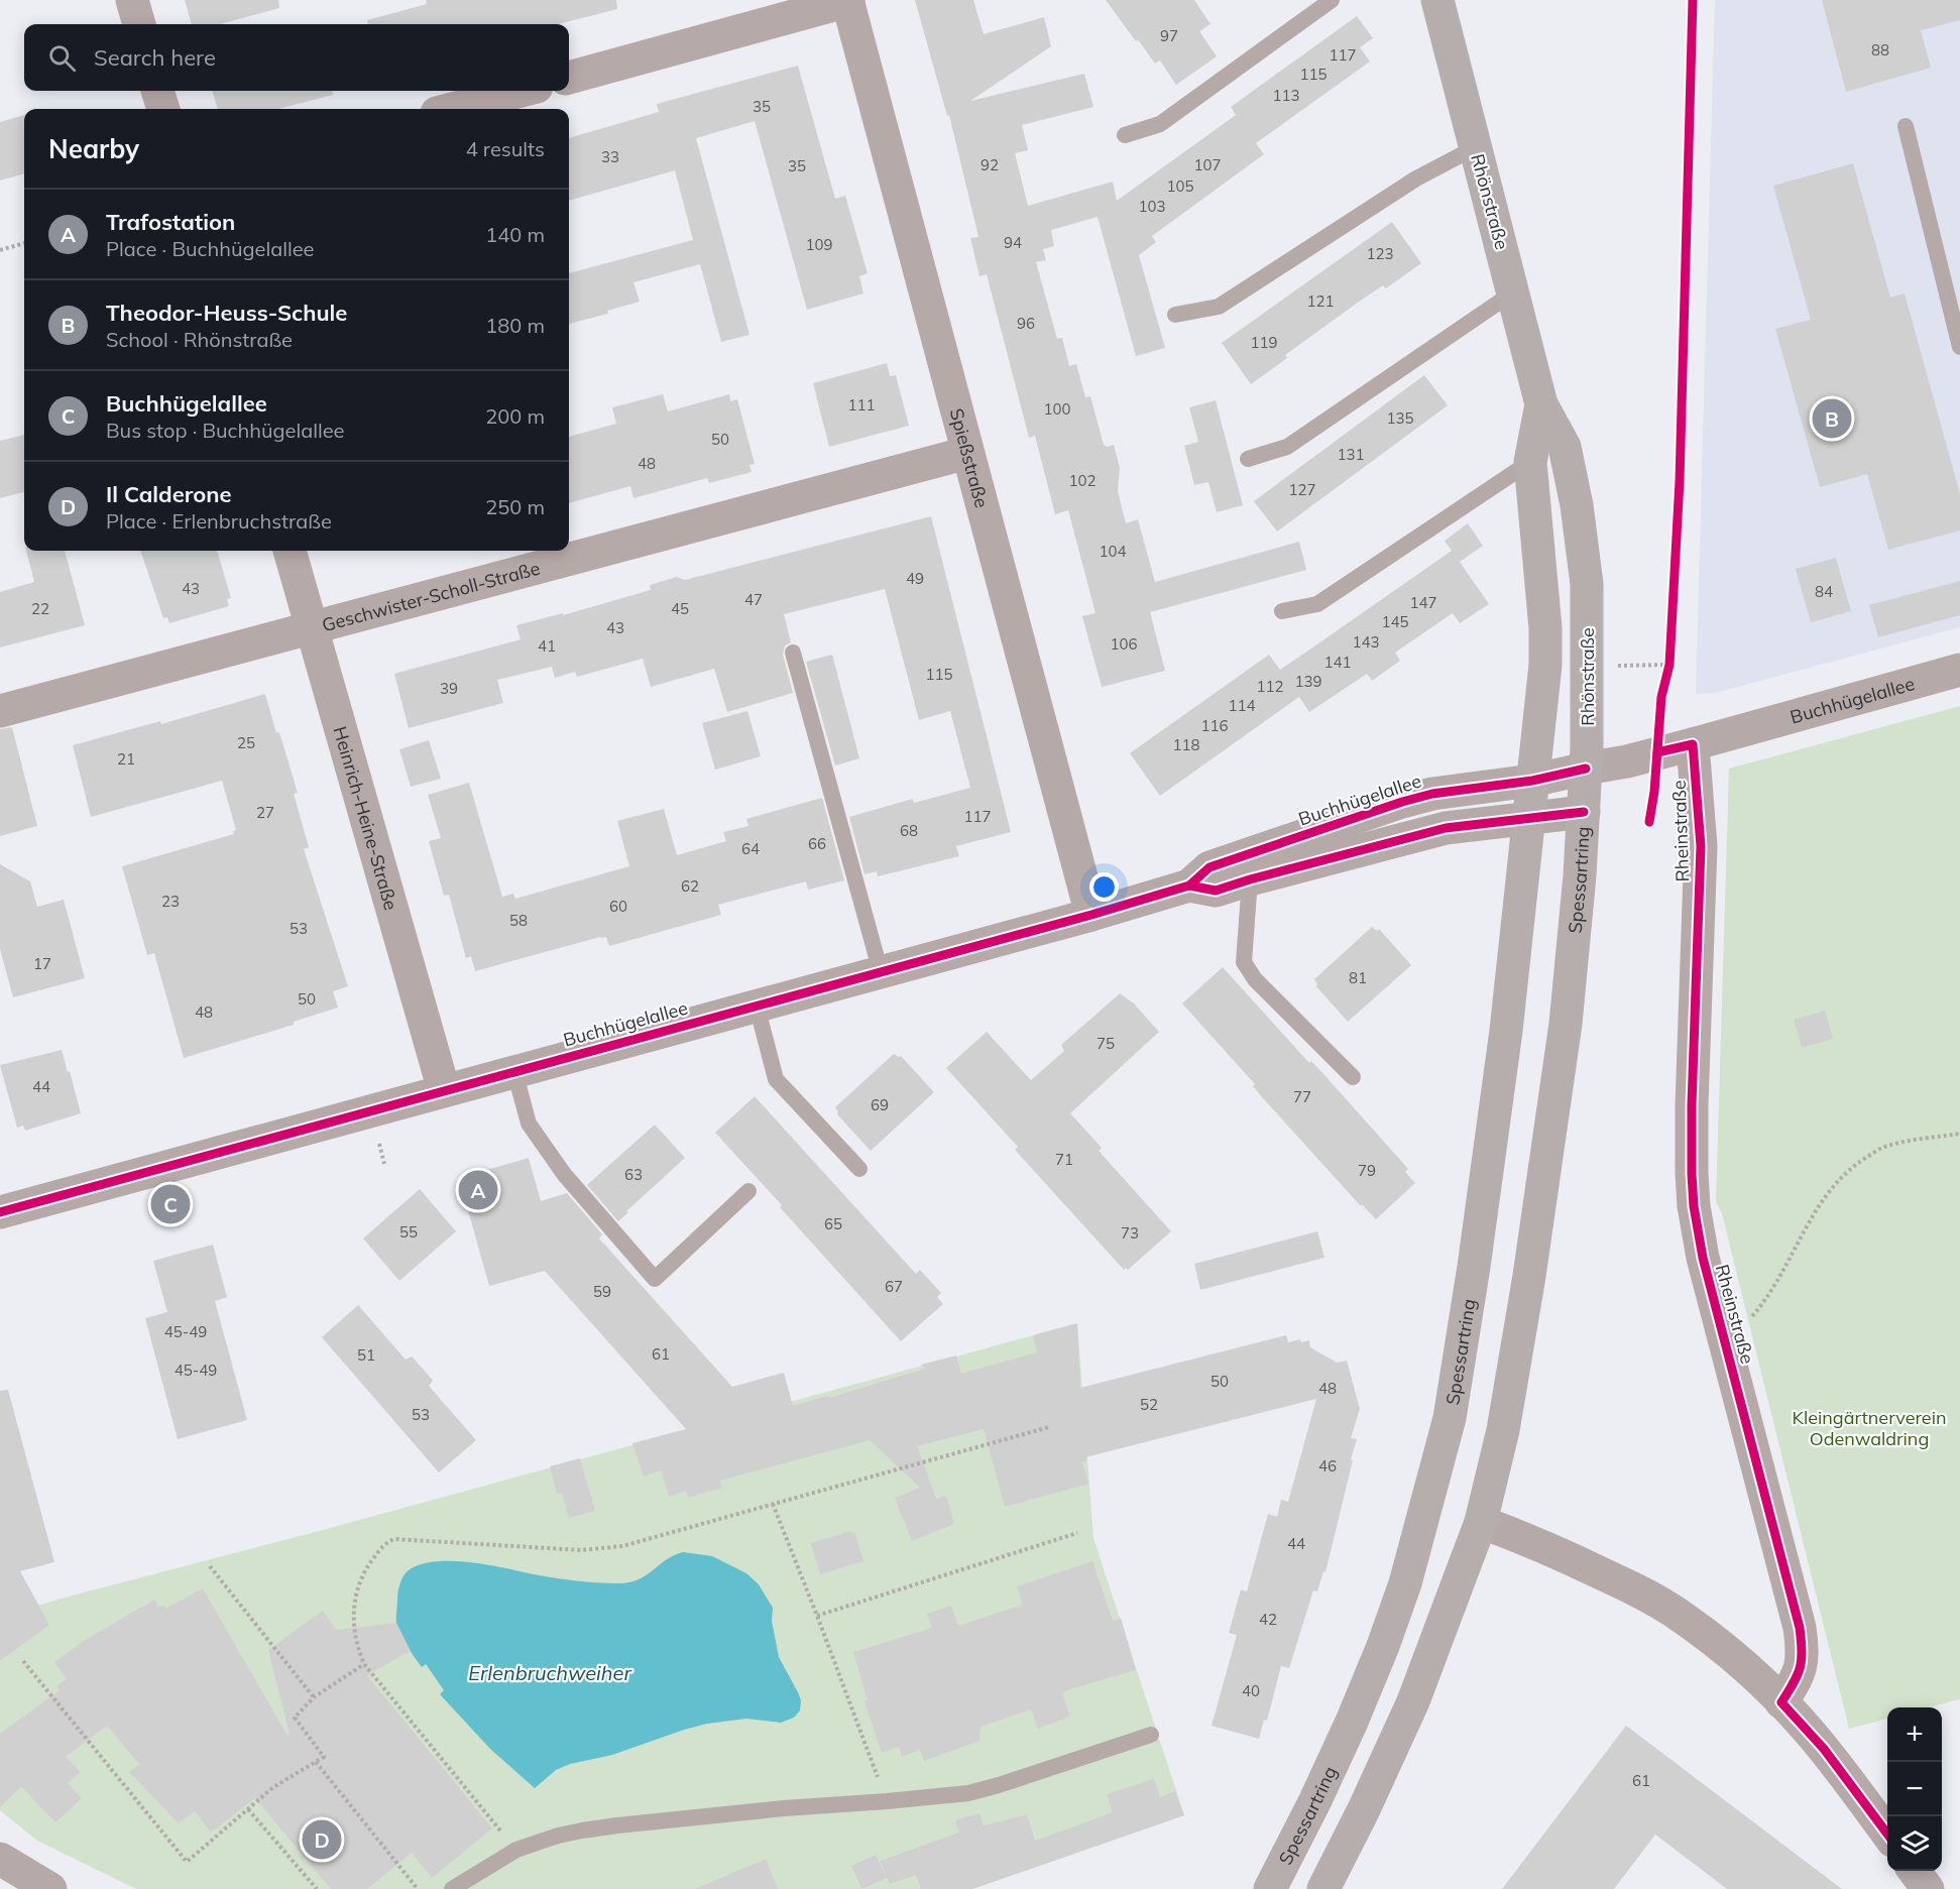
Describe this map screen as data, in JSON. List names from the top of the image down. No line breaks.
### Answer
{"streets":{"main road":["Rhönstraße","Spessartring"],"street":["Spießstraße","Geschwister-Scholl-Straße","Buchhügelallee","Heinrich-Heine-Straße","Rheinstraße"]},"crossings":[["Rhönstraße","Buchhügelallee"],["Rhönstraße","Spessartring"],["Spießstraße","Geschwister-Scholl-Straße"],["Spießstraße","Buchhügelallee"],["Geschwister-Scholl-Straße","Heinrich-Heine-Straße"],["Buchhügelallee","Heinrich-Heine-Straße"],["Buchhügelallee","Rheinstraße"],["Buchhügelallee","Spessartring"]],"water":["Erlenbruchweiher"],"parks":["Kleingärtnerverein Odenwaldring"],"house_numbers":["97","88","117","115","113","35","33","92","107","35","105","103","94","109","123","121","96","119","111","100","135","50","131","48","102","127","104","49","43","84","47","147","22","45","145","43","143","106","41","141","115","139","112","39","114","116","25","118","21","27","117","68","66","64","62","23","60","58","53","17","81","50","48","75","44","77","69","71","79","63","65","55","73","67","59","45-49","61","51","45-49","50","48","52","53","46","44","42","40","61"],"page":{"search":"Search here","heading":["Nearby","4 results"],"list":[{"mark":"A","name":"Trafostation","note":"Place · Buchhügelallee","value":"140 m"},{"mark":"B","name":"Theodor-Heuss-Schule","note":"School · Rhönstraße","value":"180 m"},{"mark":"C","name":"Buchhügelallee","note":"Bus stop · Buchhügelallee","value":"200 m"},{"mark":"D","name":"Il Calderone","note":"Place · Erlenbruchstraße","value":"250 m"}],"pins":["B","A","C","D"],"map_buttons":["+","−"]}}
